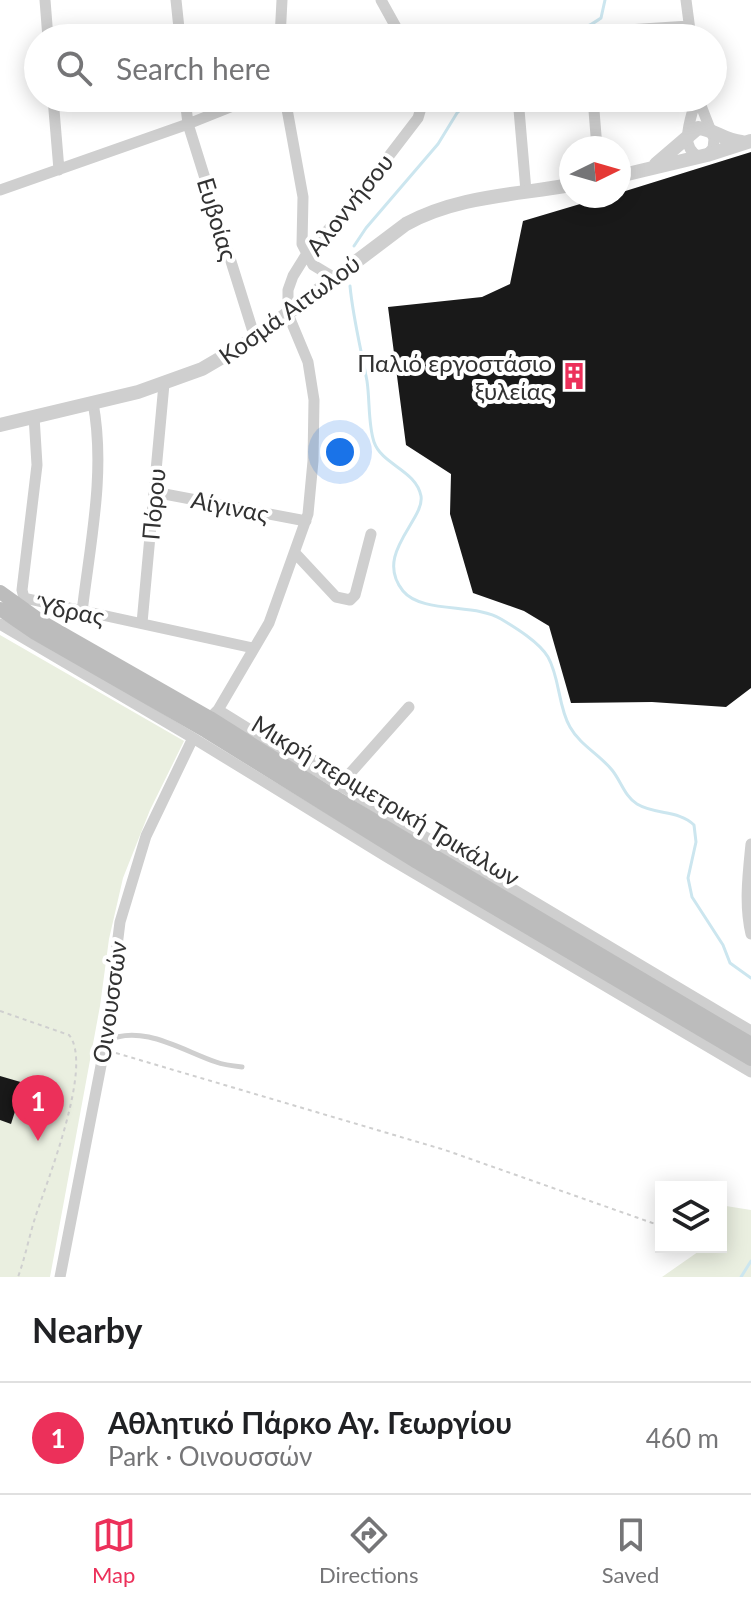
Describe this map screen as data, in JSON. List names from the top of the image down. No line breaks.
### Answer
{"streets":{"main road":["Μικρή περιμετρική Τρικάλων"],"street":["Αλοννήσου","Ευβοίας","Κοσμά Αιτωλού","Πόρου","Αίγινας","Ύδρας","Οινουσσών"]},"crossings":[["Αλοννήσου","Κοσμά Αιτωλού"],["Ευβοίας","Κοσμά Αιτωλού"],["Κοσμά Αιτωλού","Πόρου"],["Κοσμά Αιτωλού","Ύδρας"],["Πόρου","Αίγινας"],["Πόρου","Ύδρας"]],"places":{"building":["Παλιό εργοστάσιο ξυλείας"]},"north":"right","page":{"search":"Search here","pins":"1","heading":"Nearby","list":[{"mark":"1","name":"Αθλητικό Πάρκο Αγ. Γεωργίου","note":"Park · Οινουσσών","value":"460 m"}],"nav":["Map","Directions","Saved"]}}
